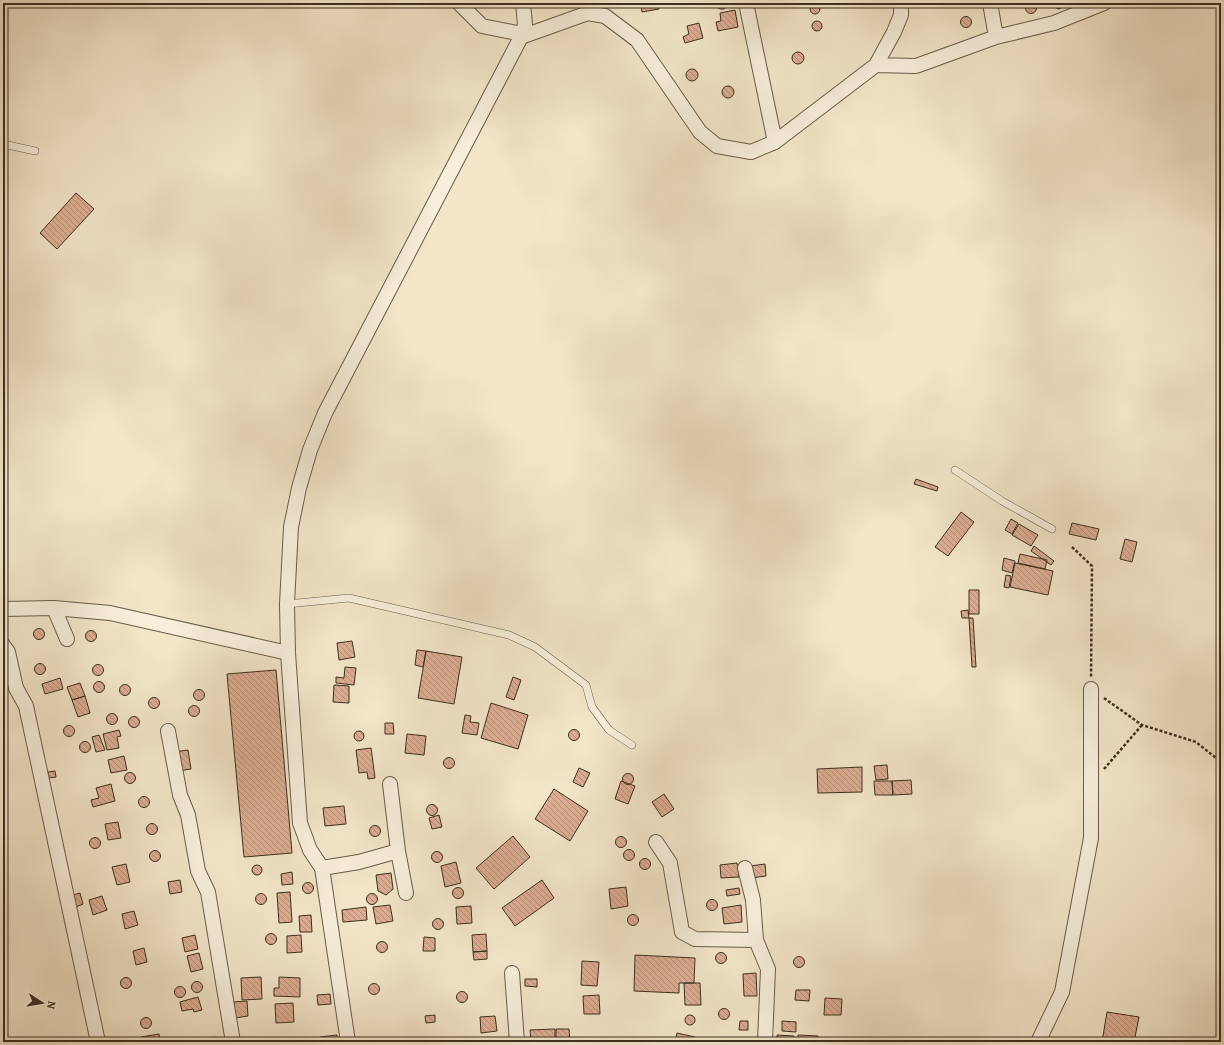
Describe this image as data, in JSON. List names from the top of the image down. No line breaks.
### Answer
{"north":"right"}
